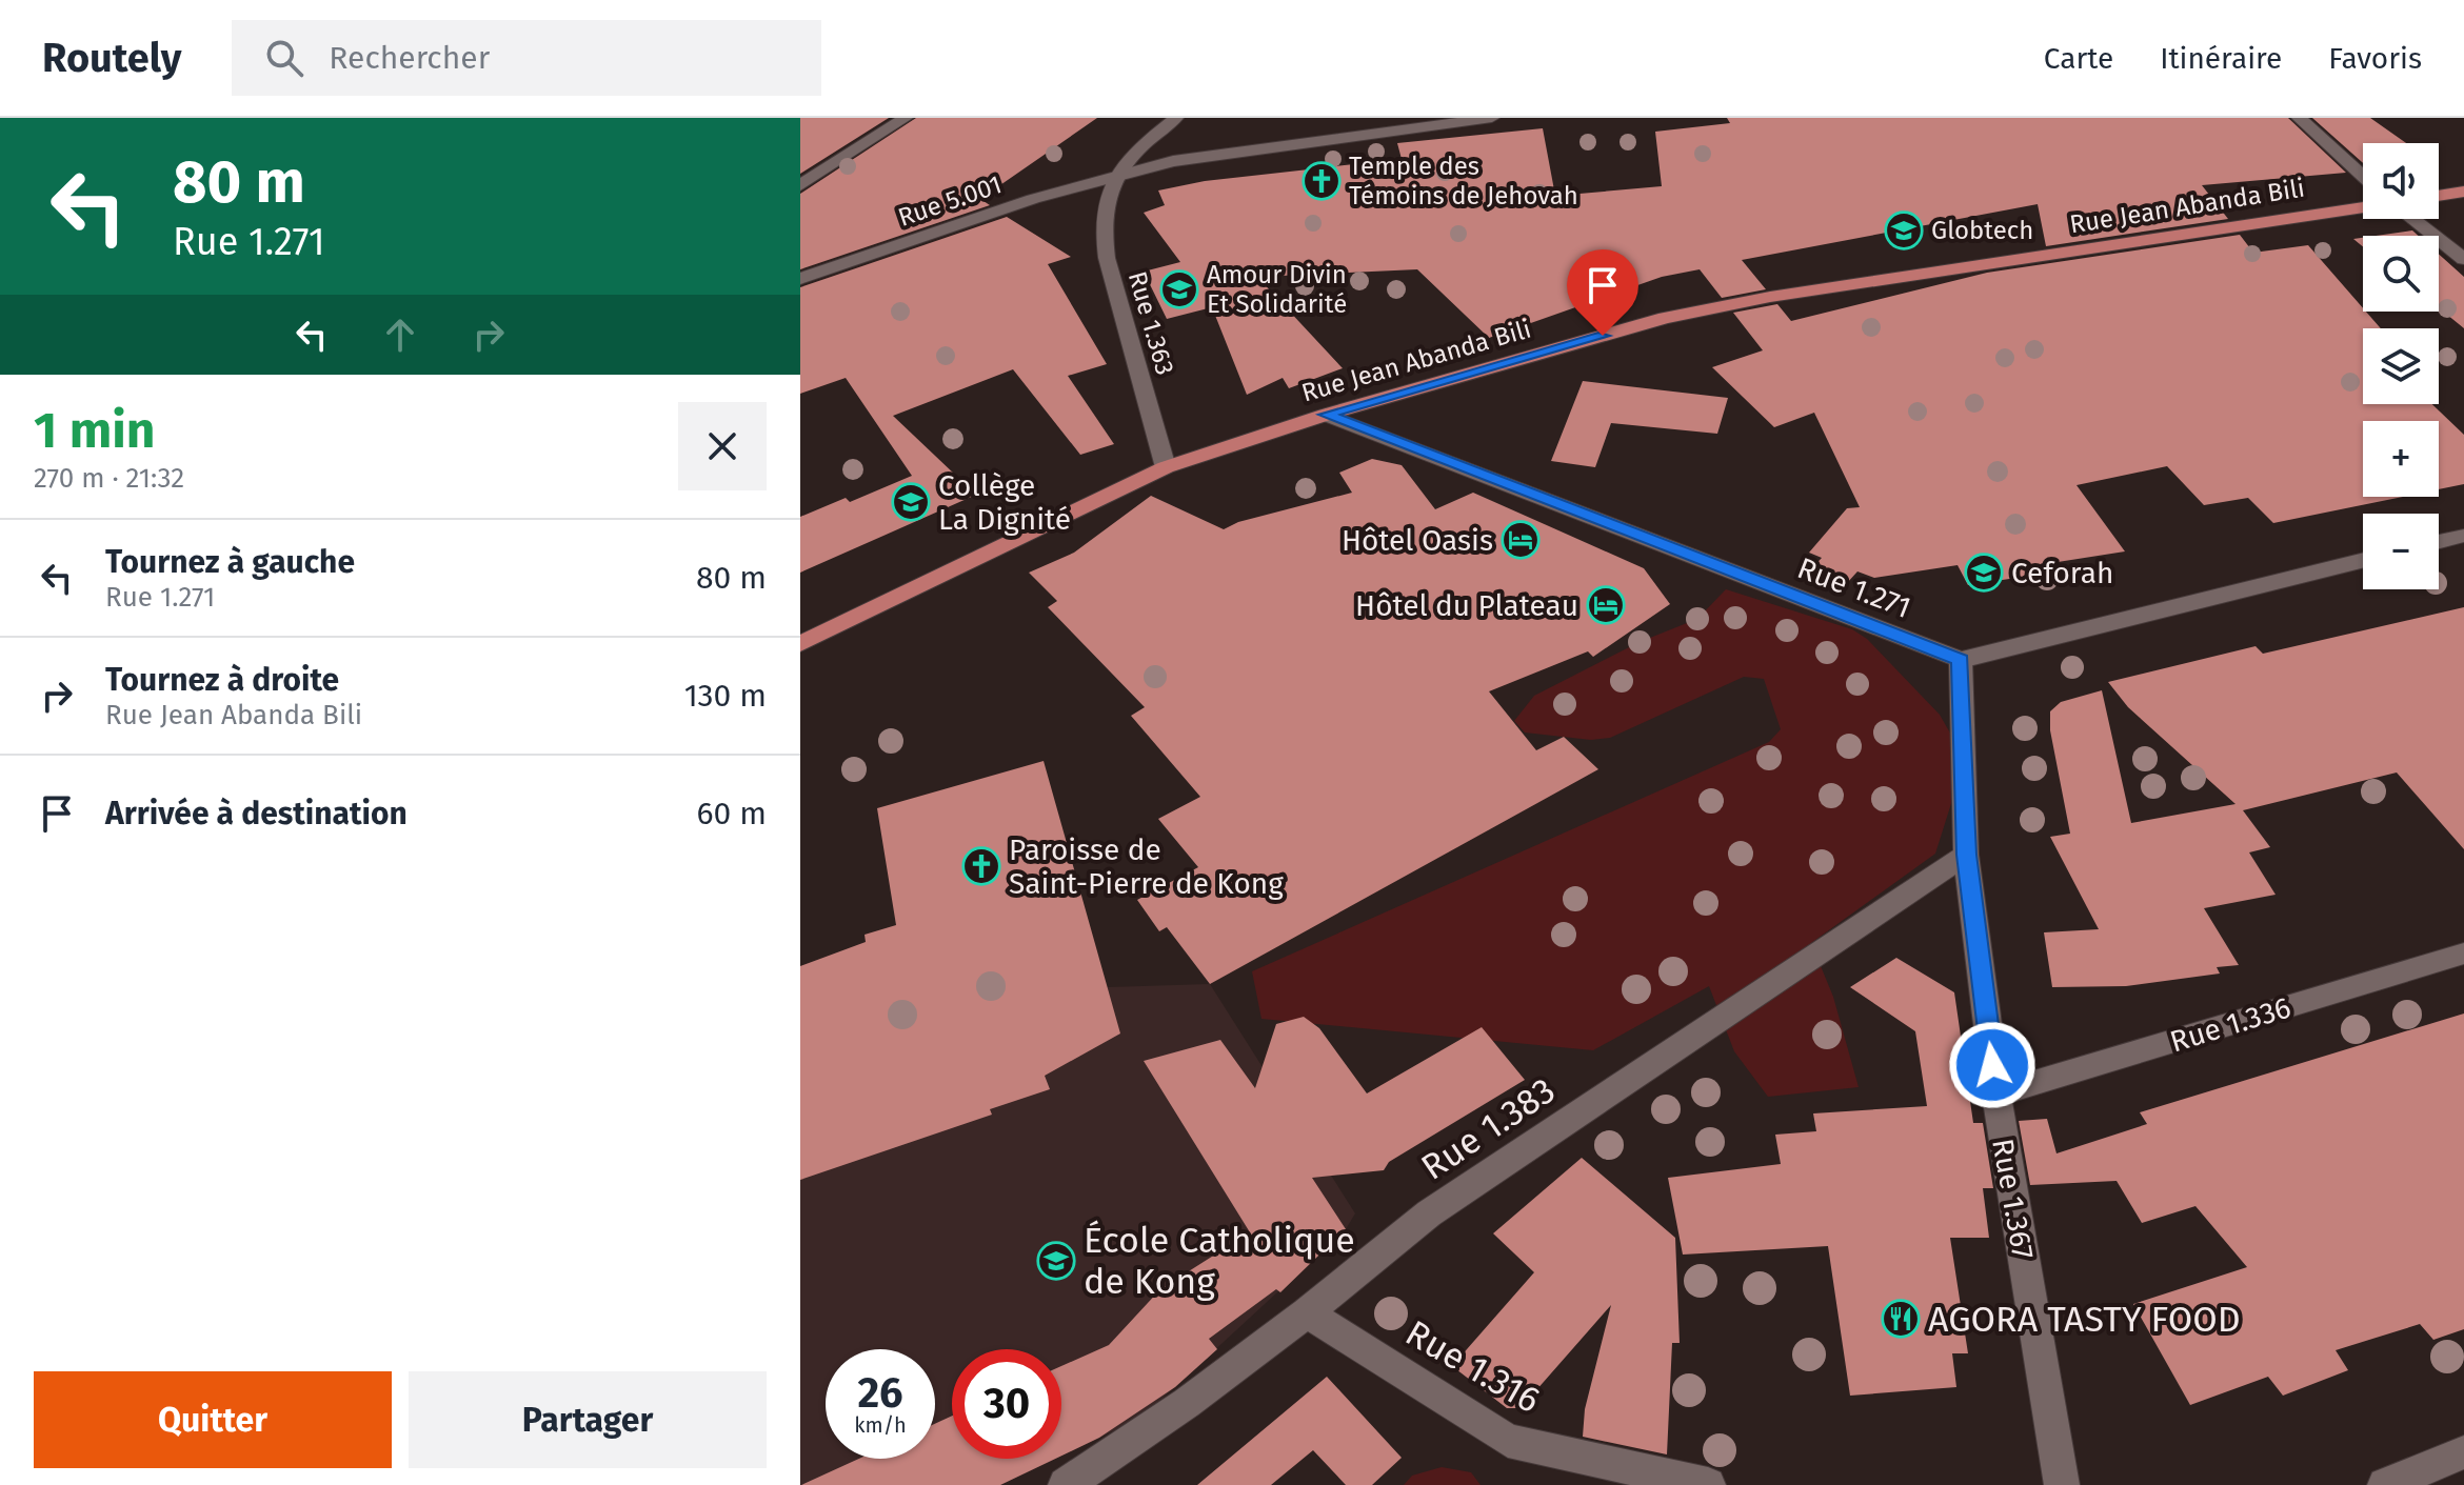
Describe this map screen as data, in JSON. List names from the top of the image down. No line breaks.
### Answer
{"streets":{"main road":["Rue Jean Abanda Bili"],"street":["Rue 5.001","Rue 1.363","Rue 1.271","Rue 1.336","Rue 1.383","Rue 1.367","Rue 1.316"]},"crossings":[["Rue 5.001","Rue 1.363"],["Rue Jean Abanda Bili","Rue 1.363"],["Rue Jean Abanda Bili","Rue 1.271"],["Rue 1.271","Rue 1.367"],["Rue 1.336","Rue 1.367"],["Rue 1.383","Rue 1.367"],["Rue 1.383","Rue 1.316"]],"places":{"church":["Temple des Témoins de Jehovah","Paroisse de Saint-Pierre de Kong"],"school or university":["Globtech","Amour Divin Et Solidarité","Collège La Dignité","Ceforah","École Catholique de Kong"],"hotel":["Hôtel Oasis","Hôtel du Plateau"],"restaurant":["AGORA TASTY FOOD"]},"page":{"header":"Routely","search":"Rechercher","nav":["Carte","Itinéraire","Favoris"],"turn":["80 m","Rue 1.271"],"map_buttons":["+","−"],"heading":["1 min","270 m · 21:32"],"list":[{"name":"Tournez à gauche","note":"Rue 1.271","value":"80 m"},{"name":"Tournez à droite","note":"Rue Jean Abanda Bili","value":"130 m"},{"name":"Arrivée à destination","value":"60 m"}],"speed":"26 km/h","limit":"30","buttons":["Quitter","Partager"]}}
